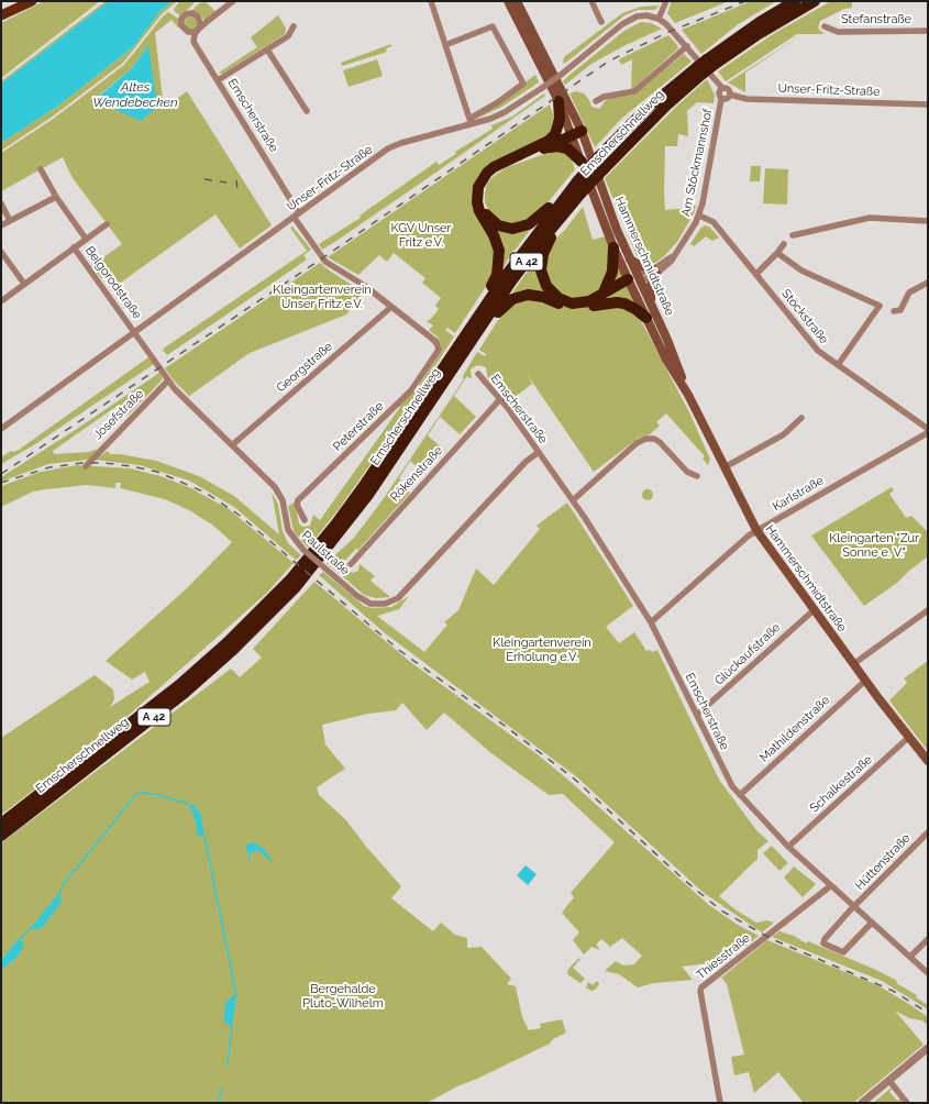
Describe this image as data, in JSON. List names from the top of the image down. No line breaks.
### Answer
{"streets":{"highway":["Emscherschnellweg","A 42"],"main road":["Hammerschmidtstraße"],"street":["Stefanstraße","Unser-Fritz-Straße","Emscherstraße","Am Stöckmannshof","Belgorodstraße","Stöckstraße","Georgstraße","Josefstraße","Peterstraße","Rökenstraße","Karlstraße","Paulstraße","Glückaufstraße","Mathildenstraße","Schalkestraße","Hüttenstraße","Thiesstraße"]},"crossings":[["Unser-Fritz-Straße","Emscherstraße"],["Unser-Fritz-Straße","Am Stöckmannshof"],["Unser-Fritz-Straße","Belgorodstraße"],["Unser-Fritz-Straße","Paulstraße"],["Emscherstraße","Georgstraße"],["Emscherstraße","Peterstraße"],["Emscherstraße","Rökenstraße"],["Emscherstraße","Karlstraße"],["Emscherstraße","Paulstraße"],["Emscherstraße","Glückaufstraße"],["Emscherstraße","Mathildenstraße"],["Emscherstraße","Schalkestraße"],["Emscherstraße","Hüttenstraße"],["Emscherstraße","Thiesstraße"],["Am Stöckmannshof","Hammerschmidtstraße"],["Am Stöckmannshof","Stöckstraße"],["Hammerschmidtstraße","Karlstraße"],["Hammerschmidtstraße","Glückaufstraße"],["Hammerschmidtstraße","Mathildenstraße"],["Hammerschmidtstraße","Schalkestraße"],["Belgorodstraße","Paulstraße"],["Stöckstraße","Karlstraße"],["Georgstraße","Paulstraße"],["Josefstraße","Paulstraße"]],"water":["Altes Wendebecken"],"parks":["KGV Unser Fritz e.V.","Kleingartenverein Unser Fritz e.V.","Kleingarten \"Zur Sonne e. V.\"","Kleingartenverein Erholung e.V.","Bergehalde Pluto-Wilhelm"]}
